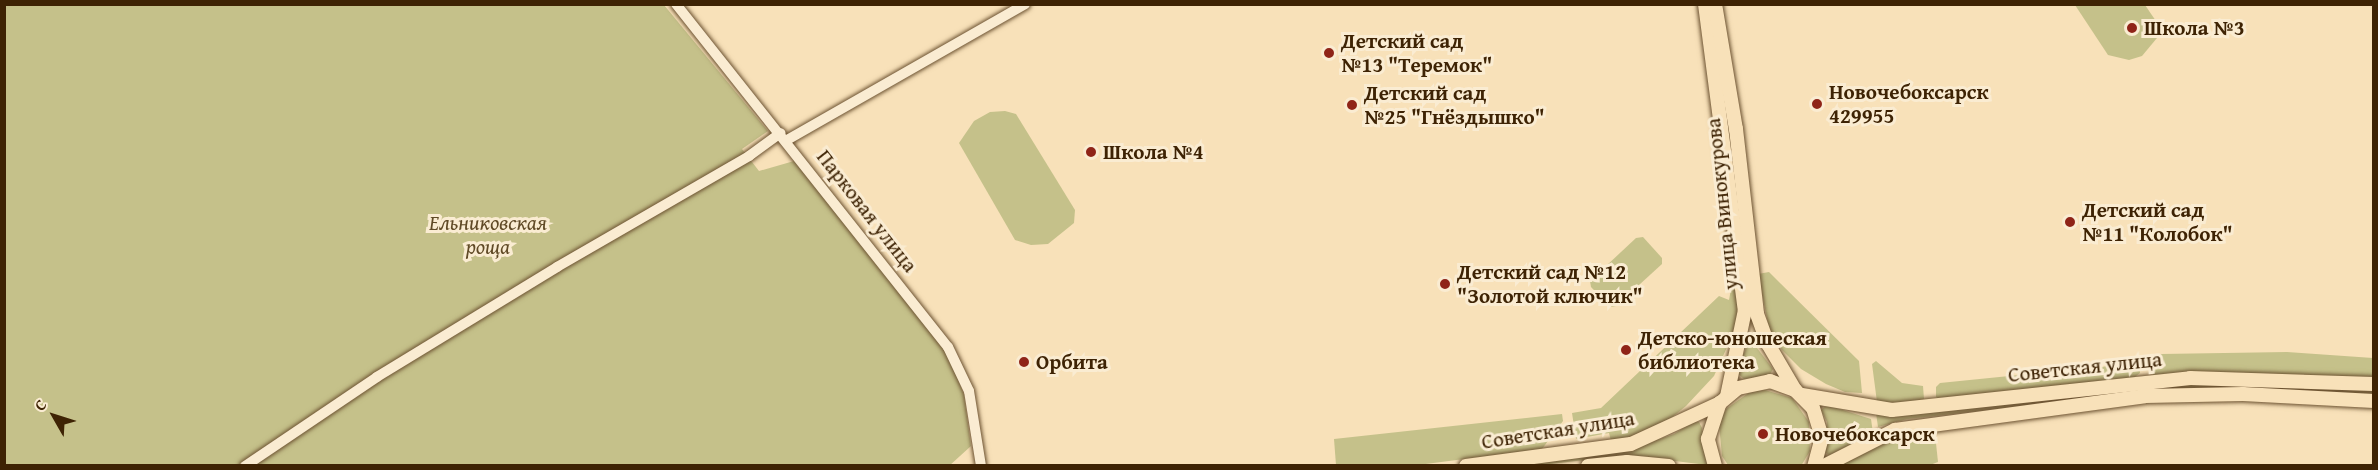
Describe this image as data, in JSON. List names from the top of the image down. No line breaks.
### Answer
{"streets":{"main road":["улица Винокурова","Советская улица"],"street":["Парковая улица"]},"crossings":[["улица Винокурова","Советская улица"]],"parks":["Ельниковская роща"],"places":["Школа №3","Детский сад №13 \"Теремок\"","Новочебоксарск 429955","Детский сад №25 \"Гнёздышко\"","Школа №4","Детский сад №11 \"Колобок\"","Детский сад №12 \"Золотой ключик\"","Детско-юношеская библиотека","Орбита","Новочебоксарск"],"north":"top left"}
